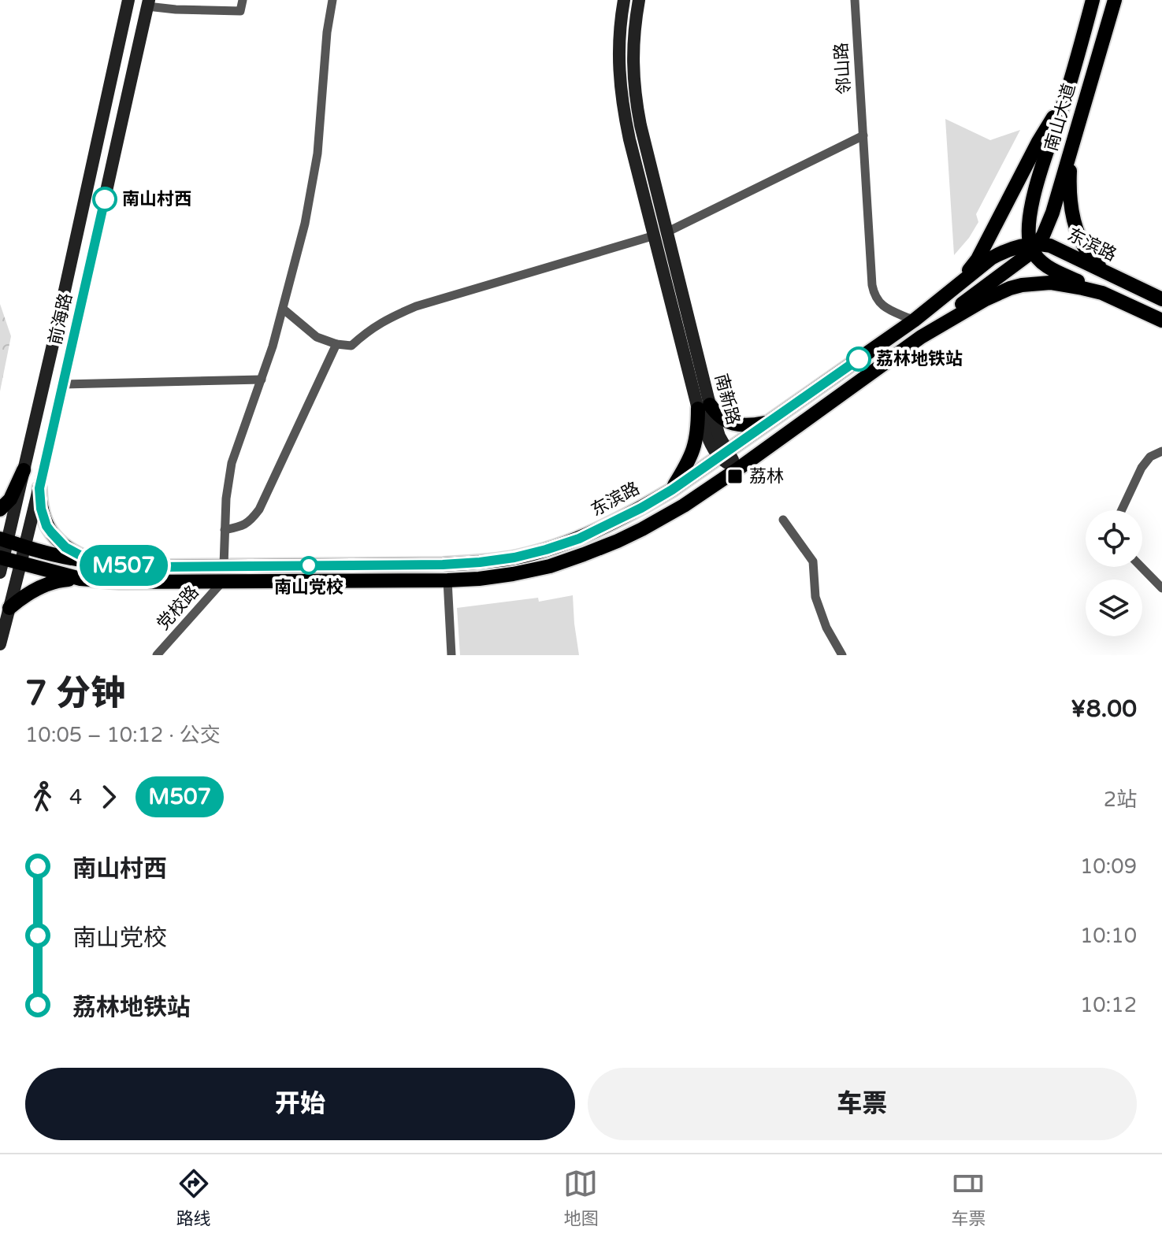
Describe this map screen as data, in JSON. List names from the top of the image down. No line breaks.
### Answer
{"streets":{"main road":["南山大道","东滨路","前海路","南新路"],"street":["邻山路","党校路"]},"crossings":[["邻山路","东滨路"],["南山大道","东滨路"],["东滨路","前海路"],["东滨路","南新路"]],"places":{"other":["南山村西","荔林地铁站","南山党校"],"transit":["荔林"]},"lines":["bus line M507"],"page":{"on_map":"M507","heading":["7 分钟","10:05 – 10:12 · 公交","¥8.00"],"legs":["4","M507","2站"],"list":[{"name":"南山村西","value":"10:09"},{"name":"南山党校","value":"10:10"},{"name":"荔林地铁站","value":"10:12"}],"buttons":["开始","车票"],"tabs":["路线","地图","车票"]}}
